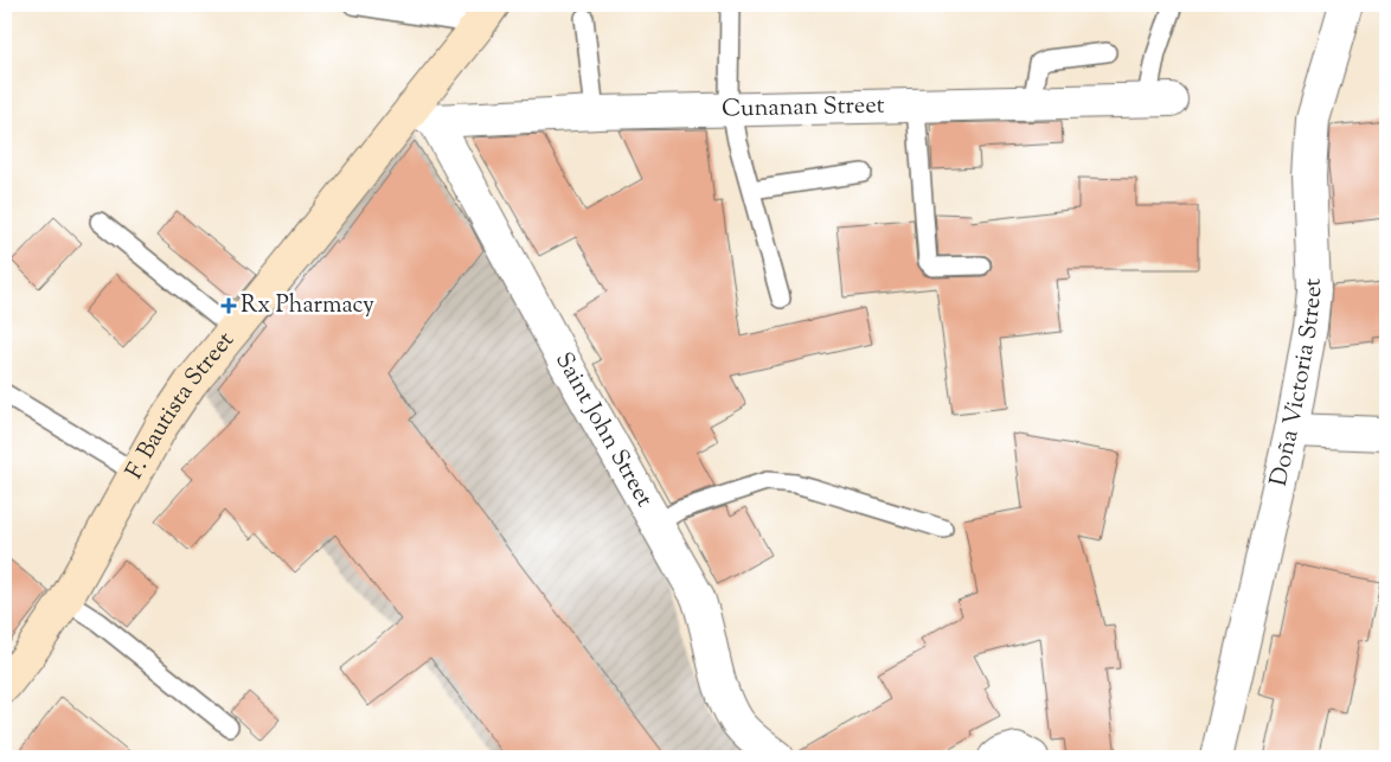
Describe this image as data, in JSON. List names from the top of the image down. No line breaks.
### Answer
{"streets":{"main road":["F. Bautista Street"],"street":["Cunanan Street","Doña Victoria Street","Saint John Street"]},"crossings":[["Cunanan Street","F. Bautista Street"],["Cunanan Street","Saint John Street"],["F. Bautista Street","Saint John Street"]],"places":{"health":["Rx Pharmacy"]}}
